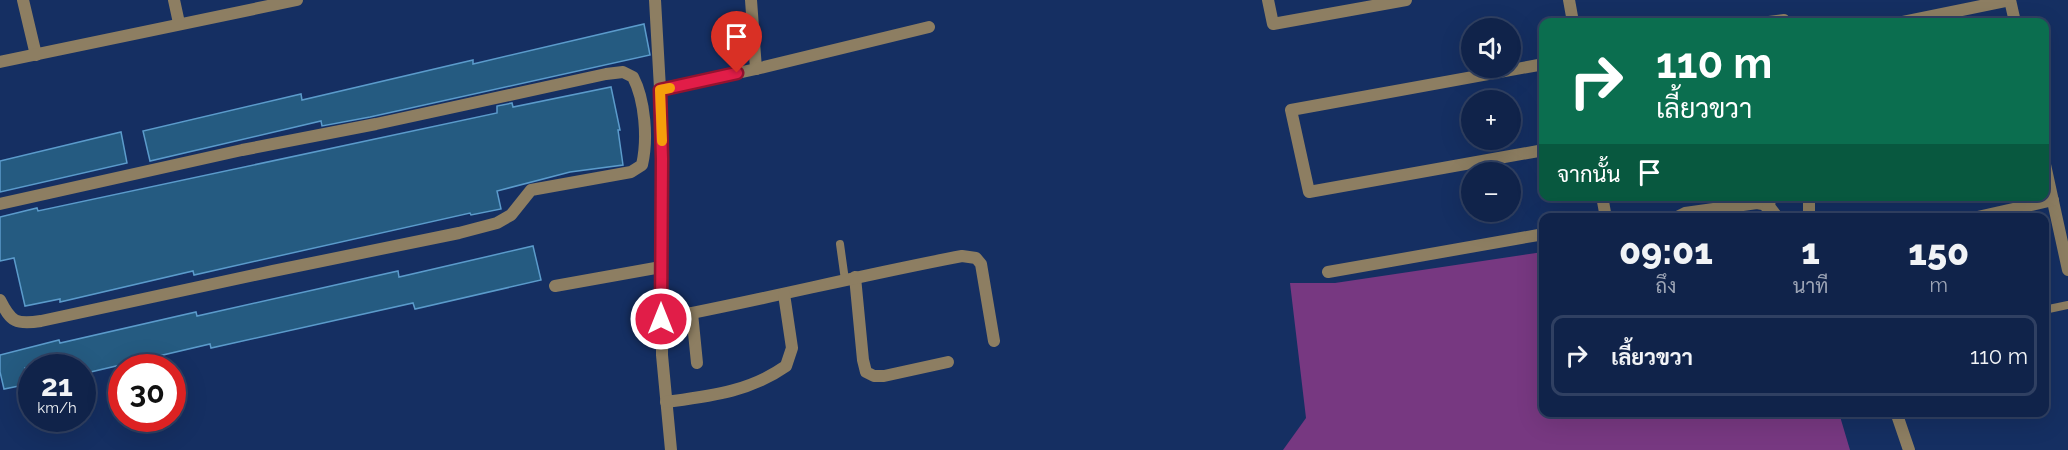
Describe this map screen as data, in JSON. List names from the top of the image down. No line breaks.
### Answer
{"page":{"map_buttons":["+","−"],"turn":["110 m","เลี้ยวขวา"],"then":"จากนั้น","eta":["09:01","ถึง","1","นาที","150","m"],"list":[{"name":"เลี้ยวขวา","value":"110 m"}],"speed":"21 km/h","limit":"30"}}
